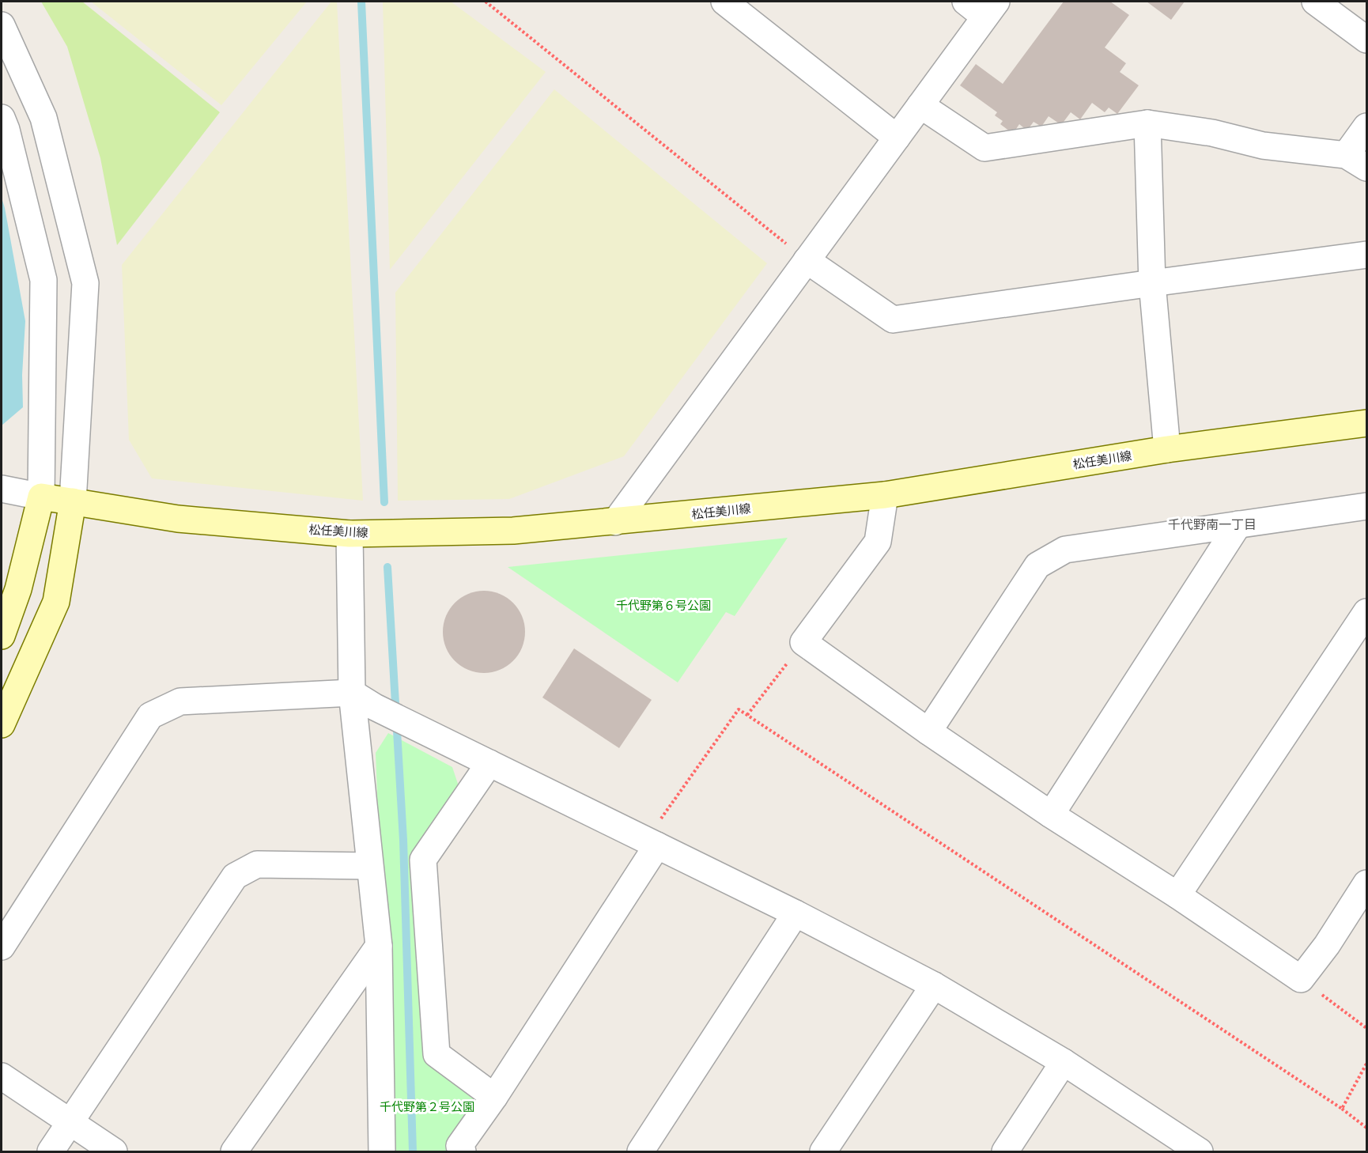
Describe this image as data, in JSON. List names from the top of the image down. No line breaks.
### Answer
{"streets":{"main road":["松任美川線"]},"districts":["千代野南一丁目"],"parks":["千代野第６号公園","千代野第２号公園"]}
